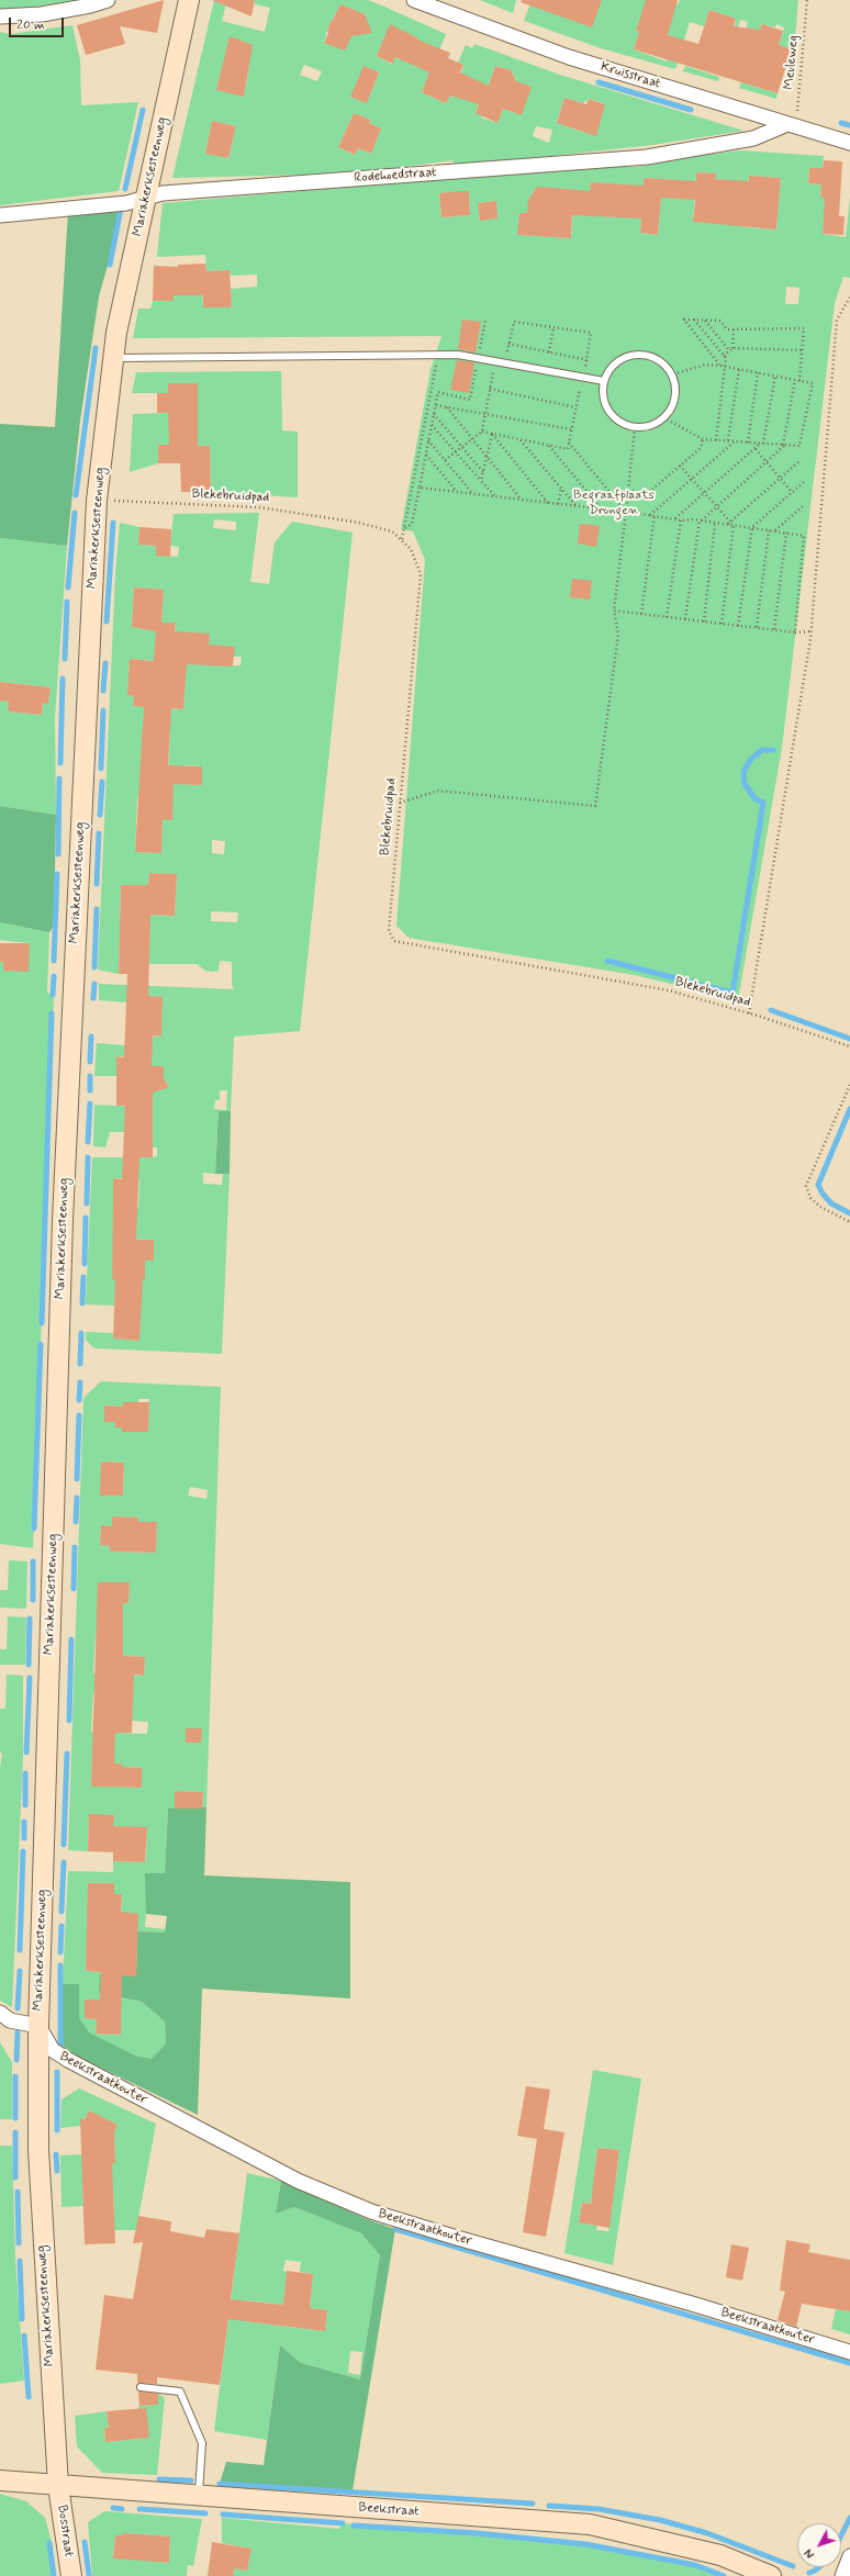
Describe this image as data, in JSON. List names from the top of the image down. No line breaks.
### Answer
{"streets":{"street":["Kruisstraat","Rodehoedstraat","Mariakerksesteenweg","Beekstraatkouter","Beekstraat","Bosstraat"],"path":["Meuleweg","Blekebruidpad"]},"crossings":[["Meuleweg","Kruisstraat"],["Meuleweg","Rodehoedstraat"],["Kruisstraat","Rodehoedstraat"],["Rodehoedstraat","Mariakerksesteenweg"],["Mariakerksesteenweg","Blekebruidpad"],["Mariakerksesteenweg","Beekstraatkouter"],["Mariakerksesteenweg","Beekstraat"],["Mariakerksesteenweg","Bosstraat"],["Beekstraat","Bosstraat"]],"parks":["Begraafplaats Drongen"],"scale_bar":"20 m","north":"bottom left"}
